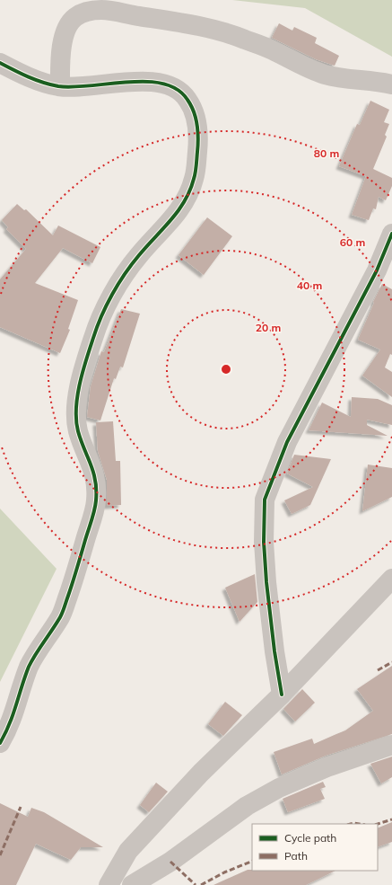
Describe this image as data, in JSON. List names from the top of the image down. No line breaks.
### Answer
{"legend":["Cycle path","Path"],"rings":["80 m","60 m","40 m","20 m"]}
